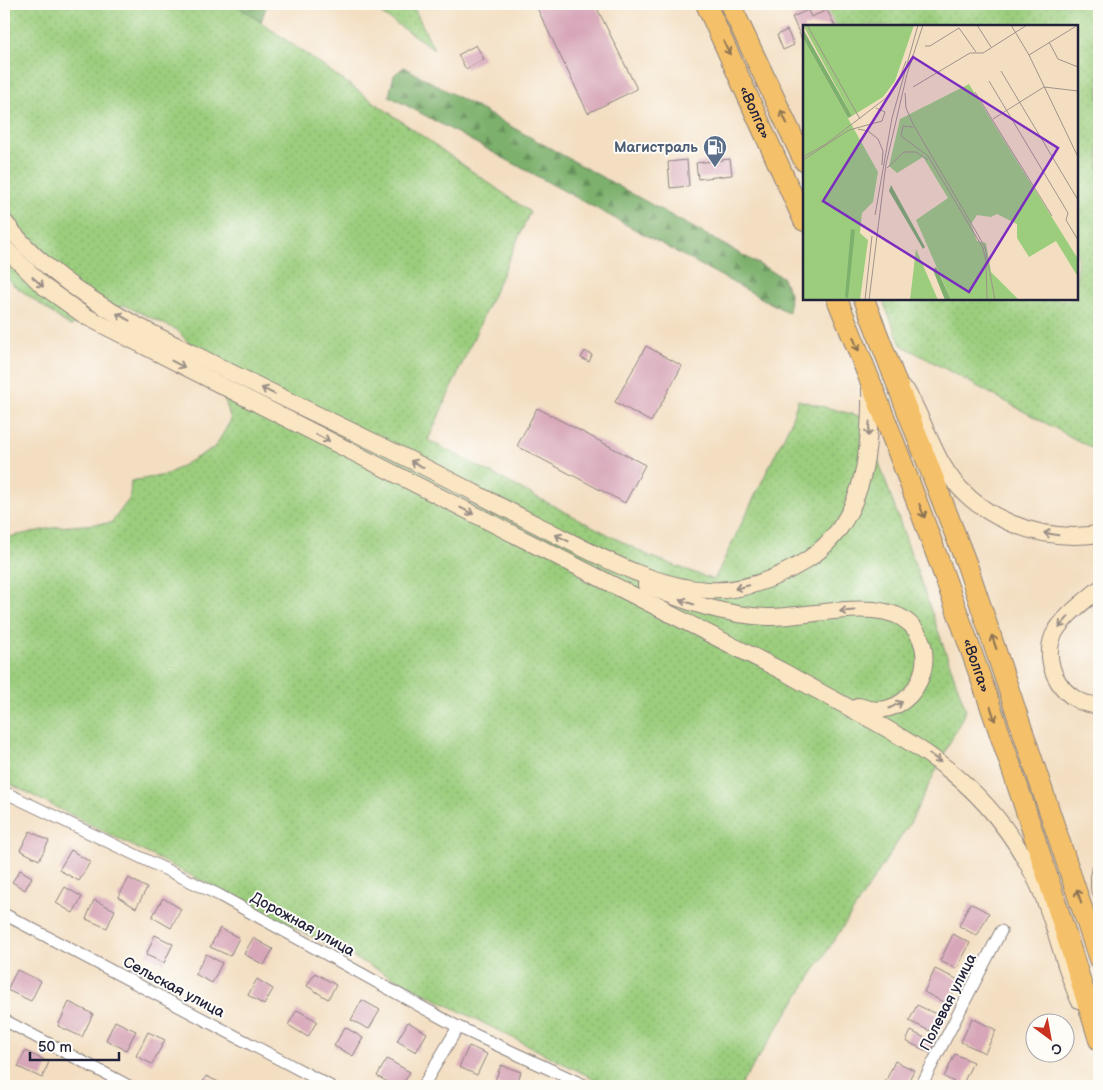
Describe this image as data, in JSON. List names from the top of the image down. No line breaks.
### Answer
{"streets":{"highway":["«Волга»"],"street":["Дорожная улица","Сельская улица","Полевая улица"]},"places":{"fuel station":["Магистраль"]},"scale_bar":"50 m","north":"bottom right"}
